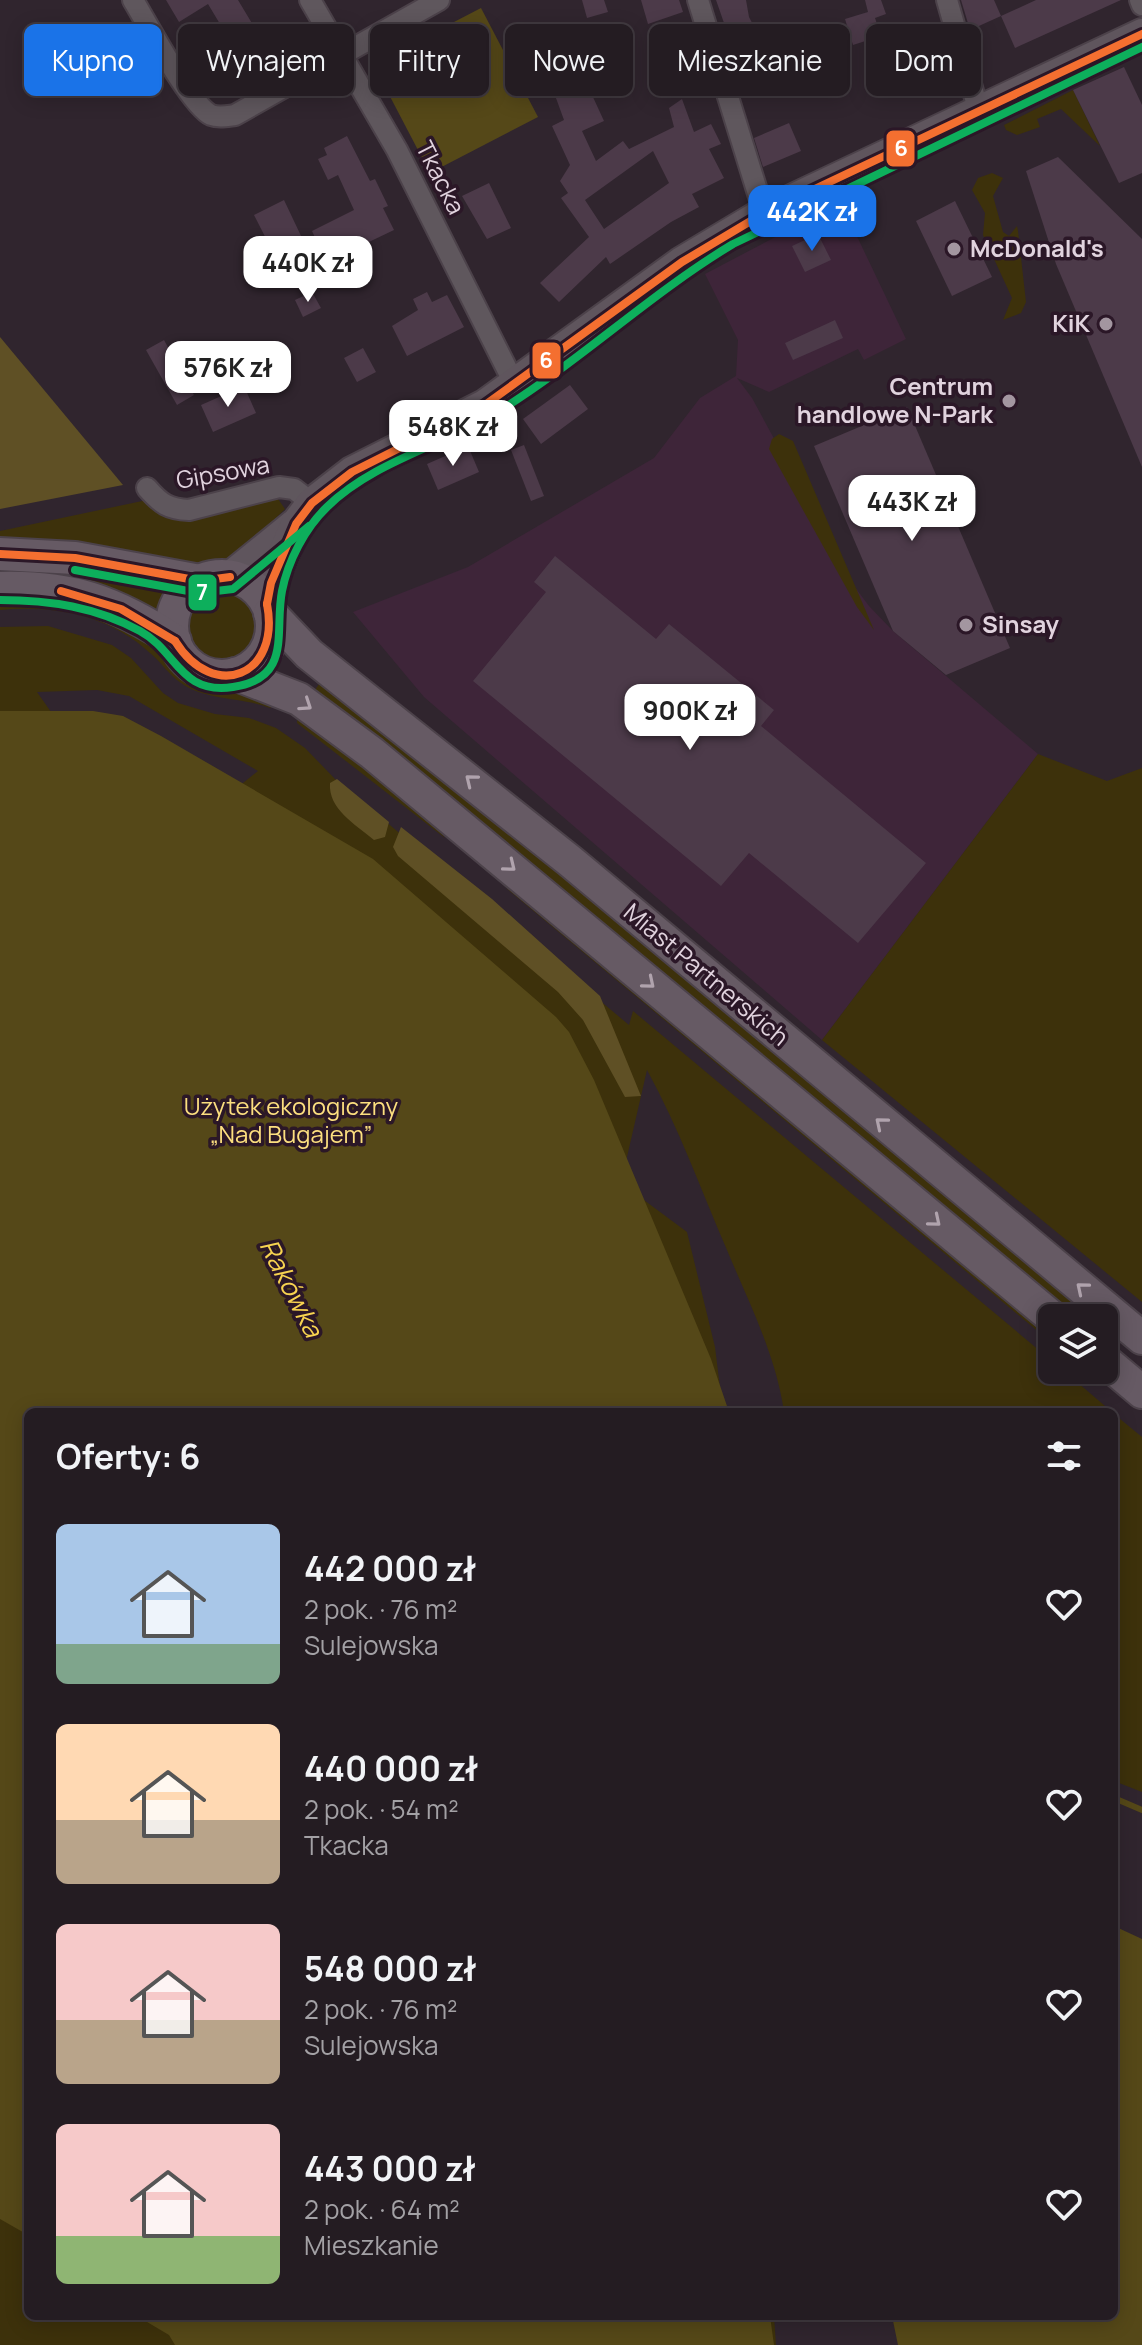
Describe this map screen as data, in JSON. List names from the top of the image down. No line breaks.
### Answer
{"streets":{"main road":["Miast Partnerskich"],"street":["Tkacka","Gipsowa"]},"water":["Rakówka"],"parks":["Użytek ekologiczny „Nad Bugajem”"],"places":["McDonald's","KiK","Centrum handlowe N-Park","Sinsay"],"lines":["transit line 6","transit line 7"],"page":{"chip":["Kupno","Wynajem","Filtry","Nowe","Mieszkanie","Dom"],"price":["442K zł","440K zł","576K zł","548K zł","443K zł","900K zł"],"heading":"Oferty: 6","list":[{"name":"442 000 zł","note":"2 pok. · 76 m² · Sulejowska"},{"name":"440 000 zł","note":"2 pok. · 54 m² · Tkacka"},{"name":"548 000 zł","note":"2 pok. · 76 m² · Sulejowska"},{"name":"443 000 zł","note":"2 pok. · 64 m² · Mieszkanie"}]}}
